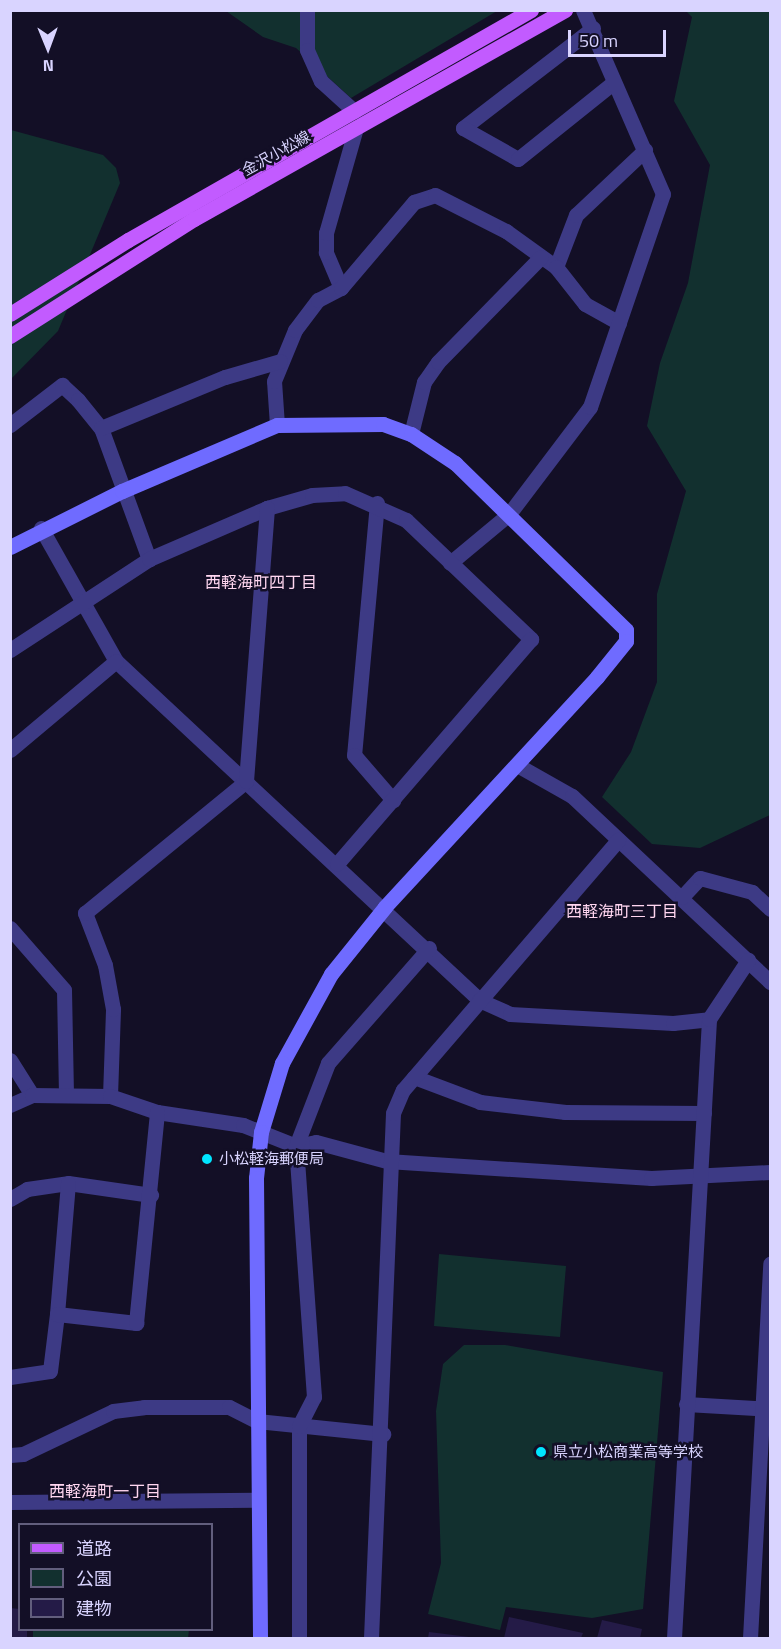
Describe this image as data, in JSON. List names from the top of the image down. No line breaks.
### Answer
{"streets":{"main road":["金沢小松線"]},"districts":["西軽海町四丁目","西軽海町三丁目","西軽海町一丁目"],"places":["小松軽海郵便局","県立小松商業高等学校"],"legend":["道路","公園","建物"],"scale_bar":"50 m","north":"bottom"}
